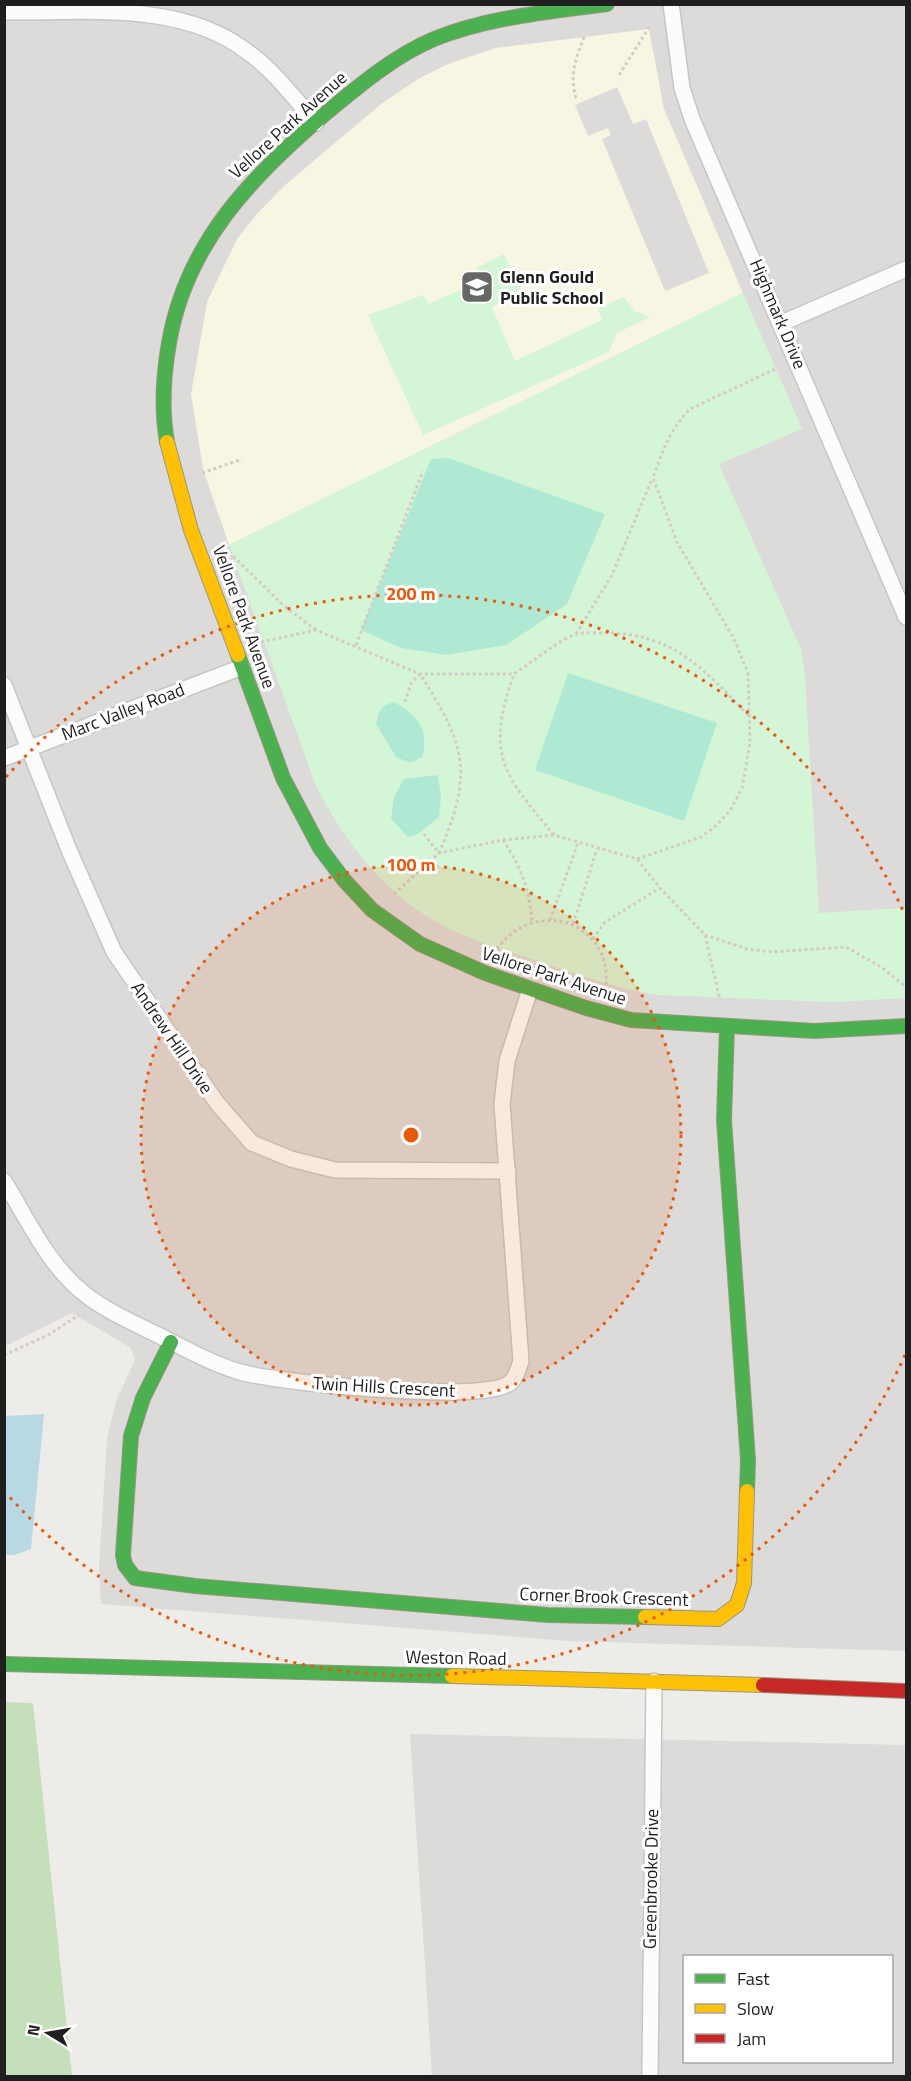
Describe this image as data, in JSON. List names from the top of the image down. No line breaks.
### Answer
{"streets":{"street":["Vellore Park Avenue","Highmark Drive","Marc Valley Road","Andrew Hill Drive","Twin Hills Crescent","Corner Brook Crescent","Weston Road","Greenbrooke Drive"]},"crossings":[["Vellore Park Avenue","Marc Valley Road"],["Vellore Park Avenue","Twin Hills Crescent"],["Vellore Park Avenue","Corner Brook Crescent"],["Marc Valley Road","Andrew Hill Drive"],["Andrew Hill Drive","Twin Hills Crescent"],["Twin Hills Crescent","Corner Brook Crescent"],["Weston Road","Greenbrooke Drive"]],"places":{"school or university":["Glenn Gould Public School"]},"legend":["Fast","Slow","Jam"],"north":"left","rings":["200 m","100 m"]}
